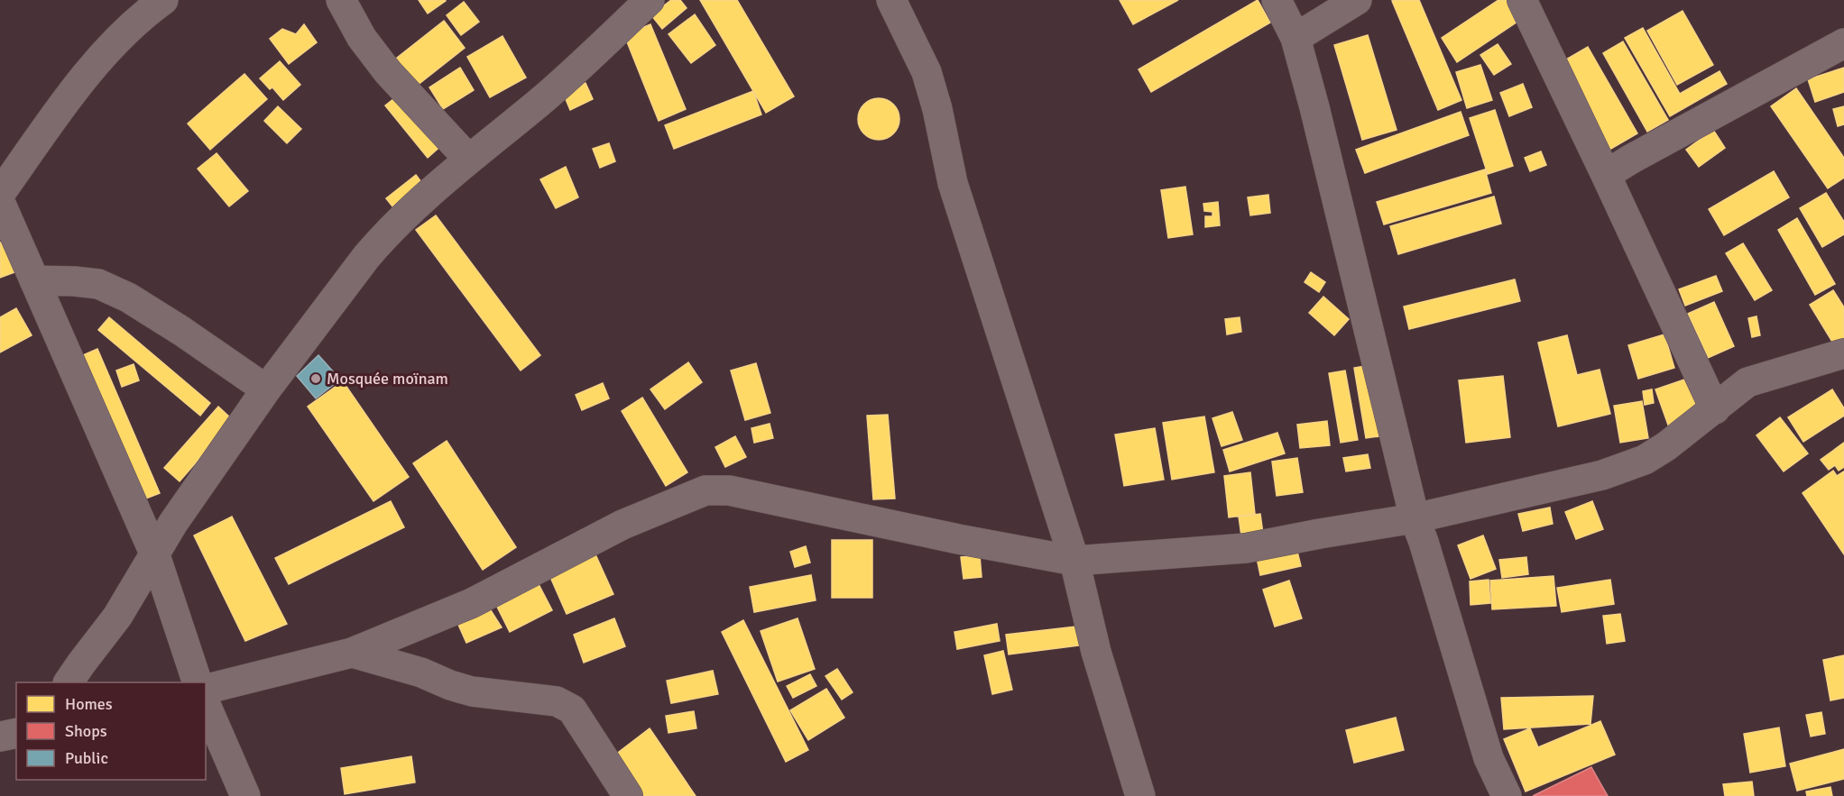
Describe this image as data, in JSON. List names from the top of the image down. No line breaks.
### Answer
{"places":["Mosquée moïnam"],"legend":["Homes","Shops","Public"]}
